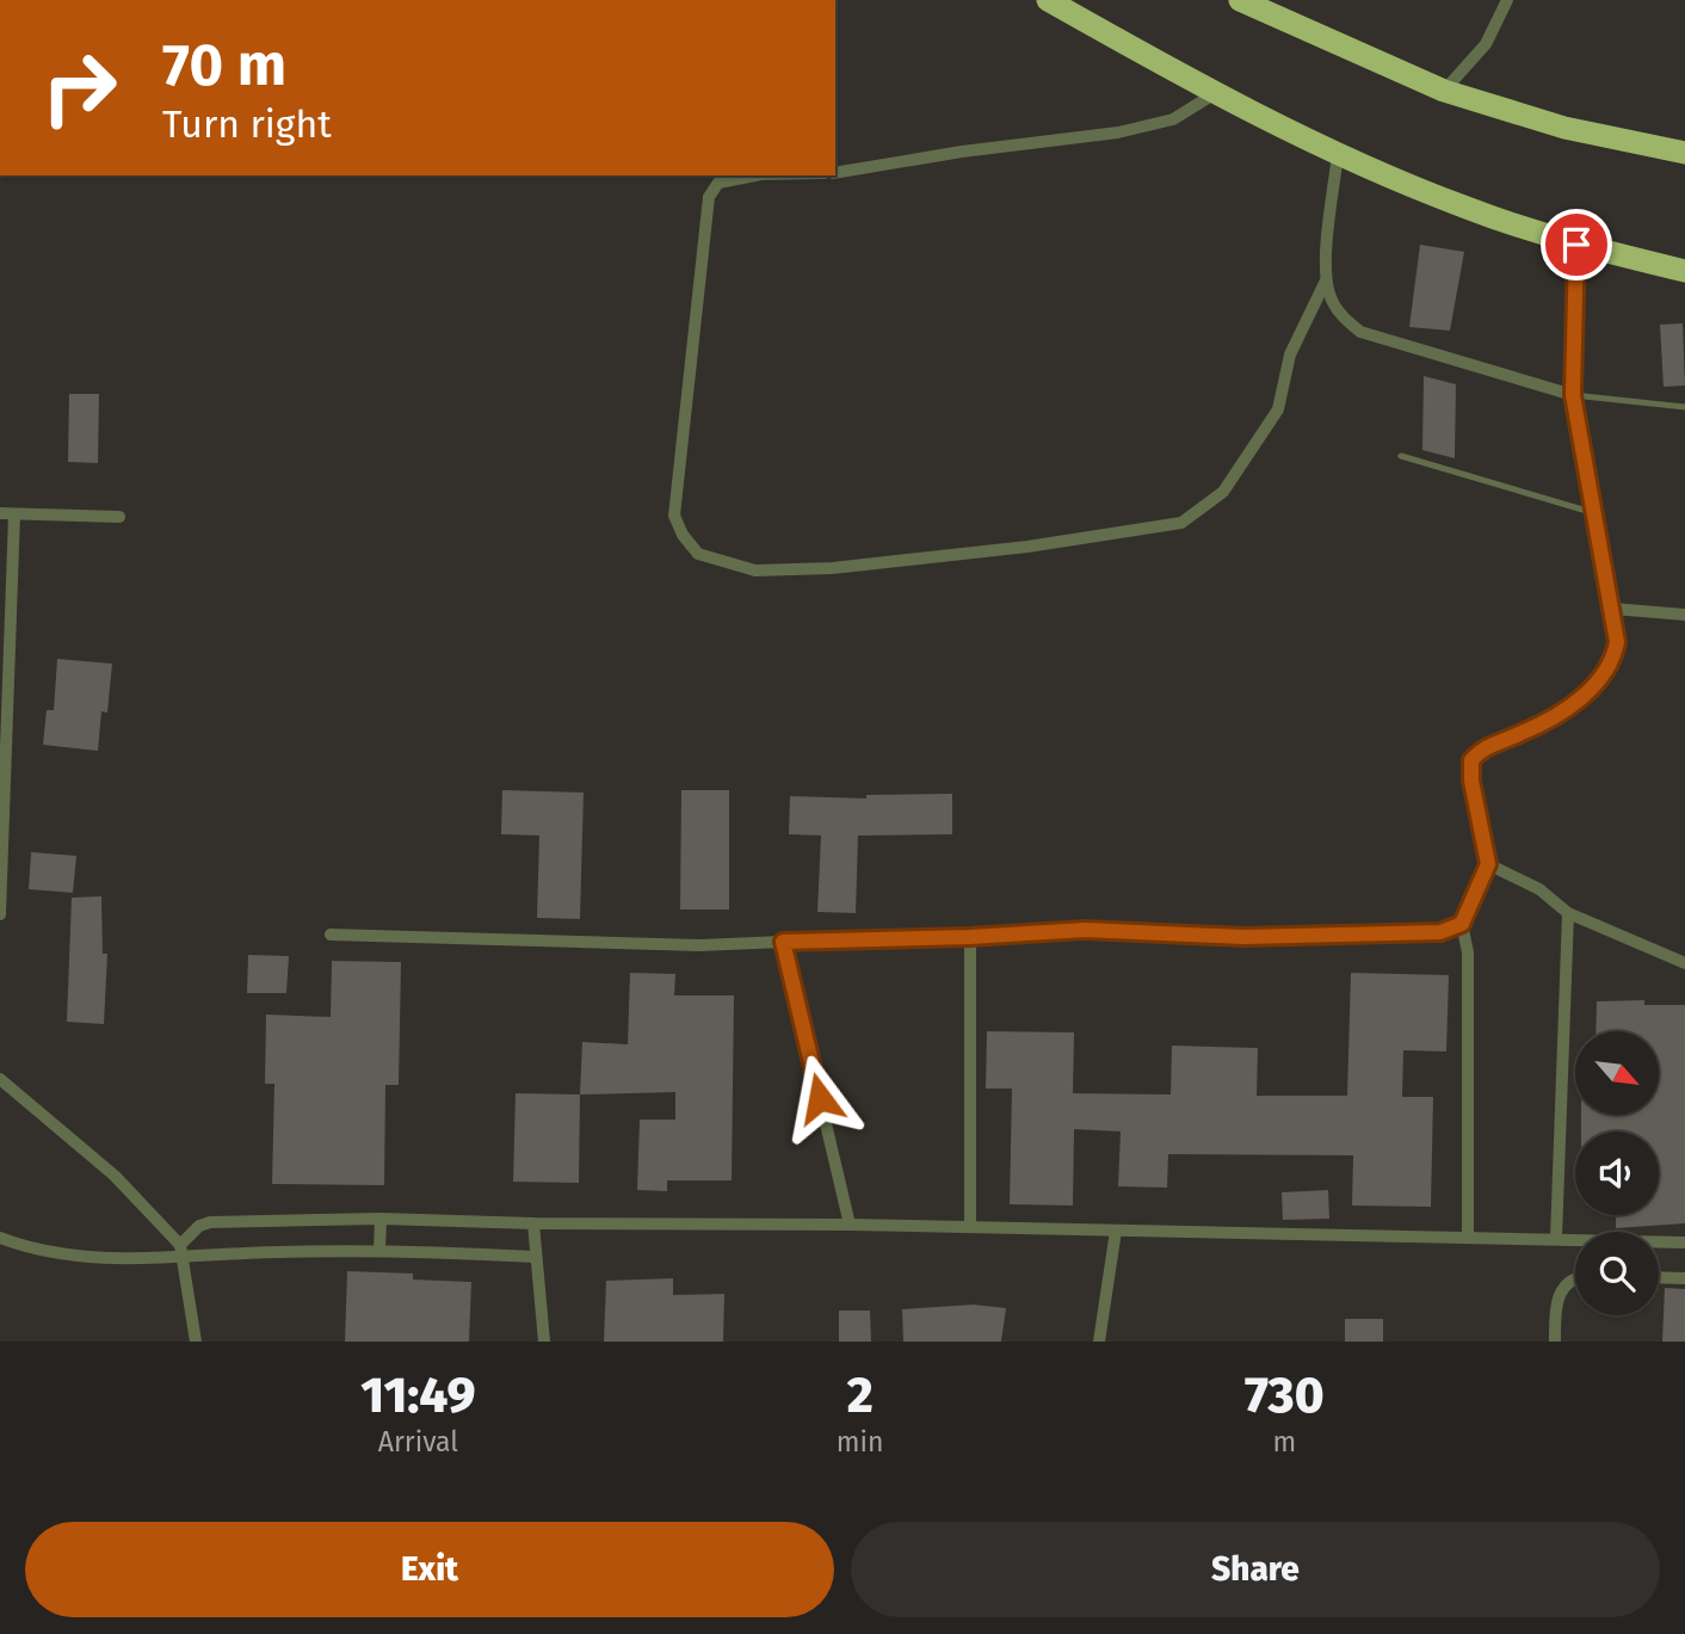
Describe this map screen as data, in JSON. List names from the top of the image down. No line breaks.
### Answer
{"north":"bottom right","page":{"turn":["70 m","Turn right"],"eta":["11:49","Arrival","2","min","730","m"],"buttons":["Exit","Share"]}}
